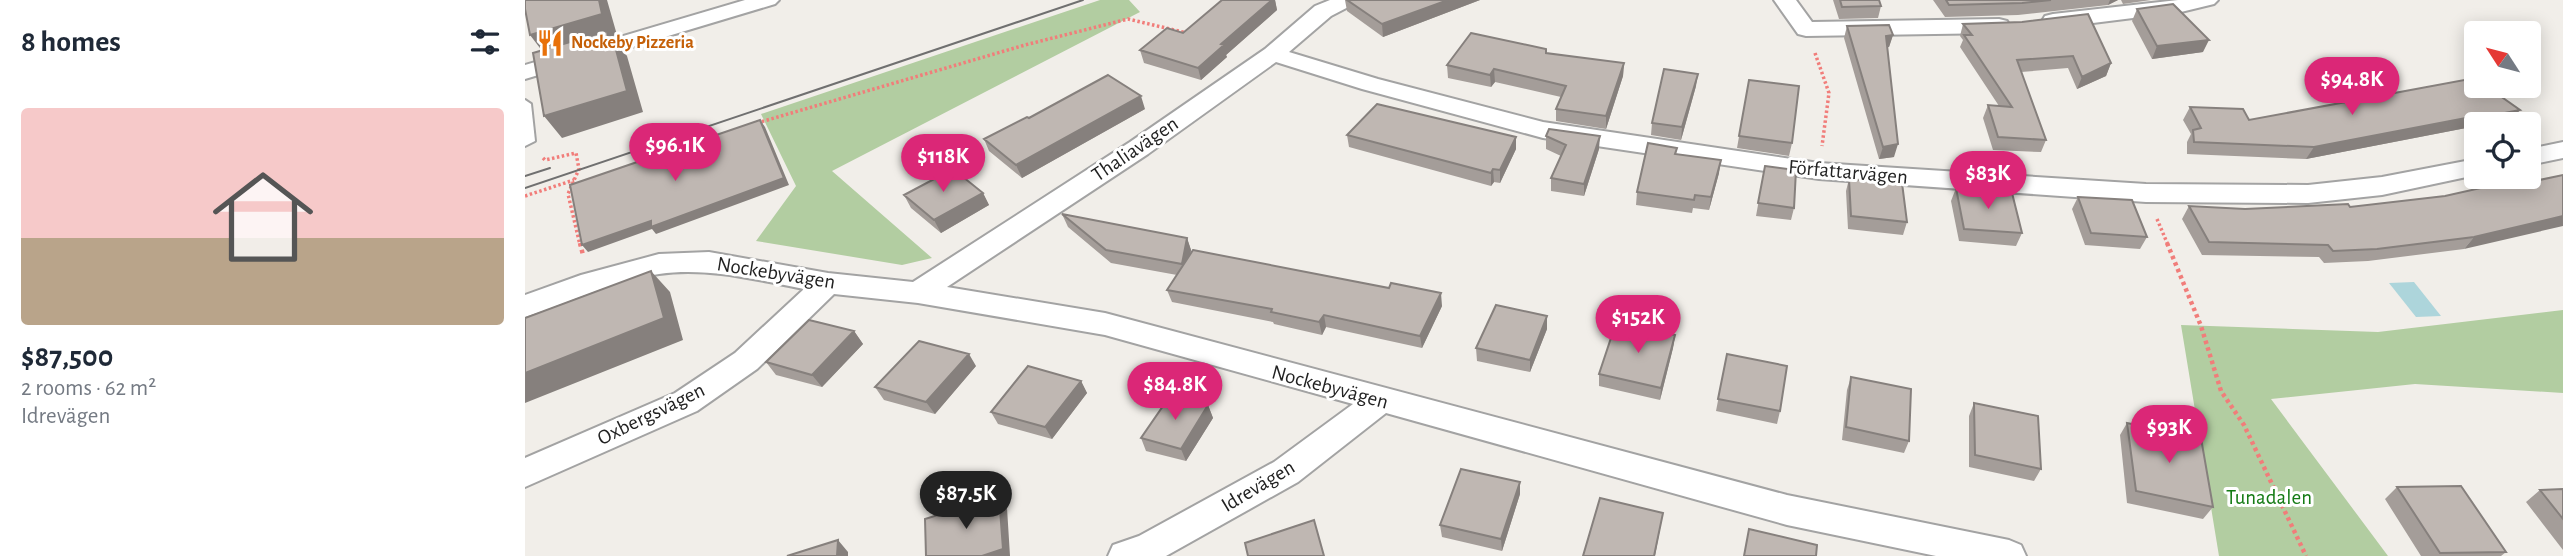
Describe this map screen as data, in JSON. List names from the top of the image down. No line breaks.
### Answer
{"streets":{"street":["Thaliavägen","Författarvägen","Nockebyvägen","Oxbergsvägen","Idrevägen"]},"crossings":[["Thaliavägen","Författarvägen"],["Thaliavägen","Nockebyvägen"],["Nockebyvägen","Oxbergsvägen"],["Nockebyvägen","Idrevägen"]],"parks":["Tunadalen"],"places":{"restaurant":["Nockeby Pizzeria"]},"north":"top left","page":{"heading":"8 homes","price":["$94.8K","$96.1K","$118K","$83K","$152K","$84.8K","$93K","$87.5K"],"list":[{"name":"$87,500","note":"2 rooms · 62 m² · Idrevägen"}]}}
